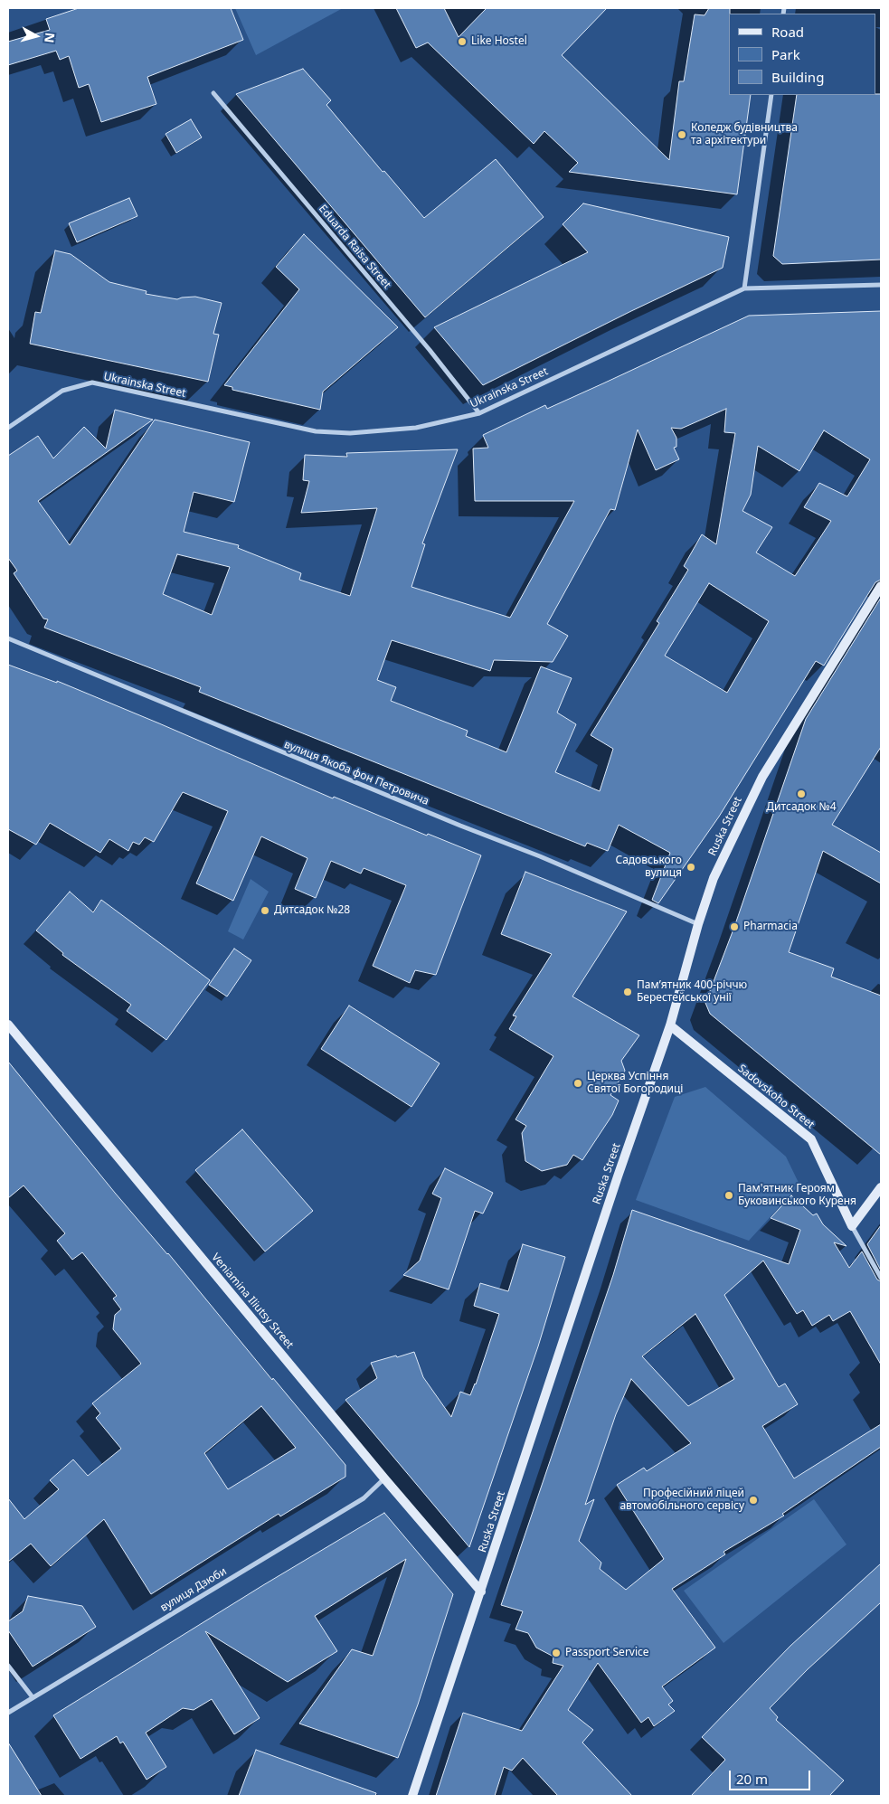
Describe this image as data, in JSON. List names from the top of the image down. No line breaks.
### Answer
{"streets":{"street":["Eduarda Raisa Street","Ukrainska Street","вулиця Якоба фон Петровича","Ruska Street","Sadovskoho Street","Veniamina Iliutsy Street","вулиця Дзюби"]},"crossings":[["Eduarda Raisa Street","Ukrainska Street"],["вулиця Якоба фон Петровича","Ruska Street"],["Ruska Street","Sadovskoho Street"],["Ruska Street","Veniamina Iliutsy Street"],["Veniamina Iliutsy Street","вулиця Дзюби"]],"places":["Like Hostel","Коледж будівництва та архітектури","Дитсадок №4","Садовського вулиця","Дитсадок №28","Pharmacia","Пам’ятник 400-річчю Берестейської унії","Церква Успіння Святої Богородиці","Пам'ятник Героям Буковинського Куреня","Професійний ліцей автомобільного сервісу","Passport Service"],"legend":["Road","Park","Building"],"scale_bar":"20 m","north":"right"}
